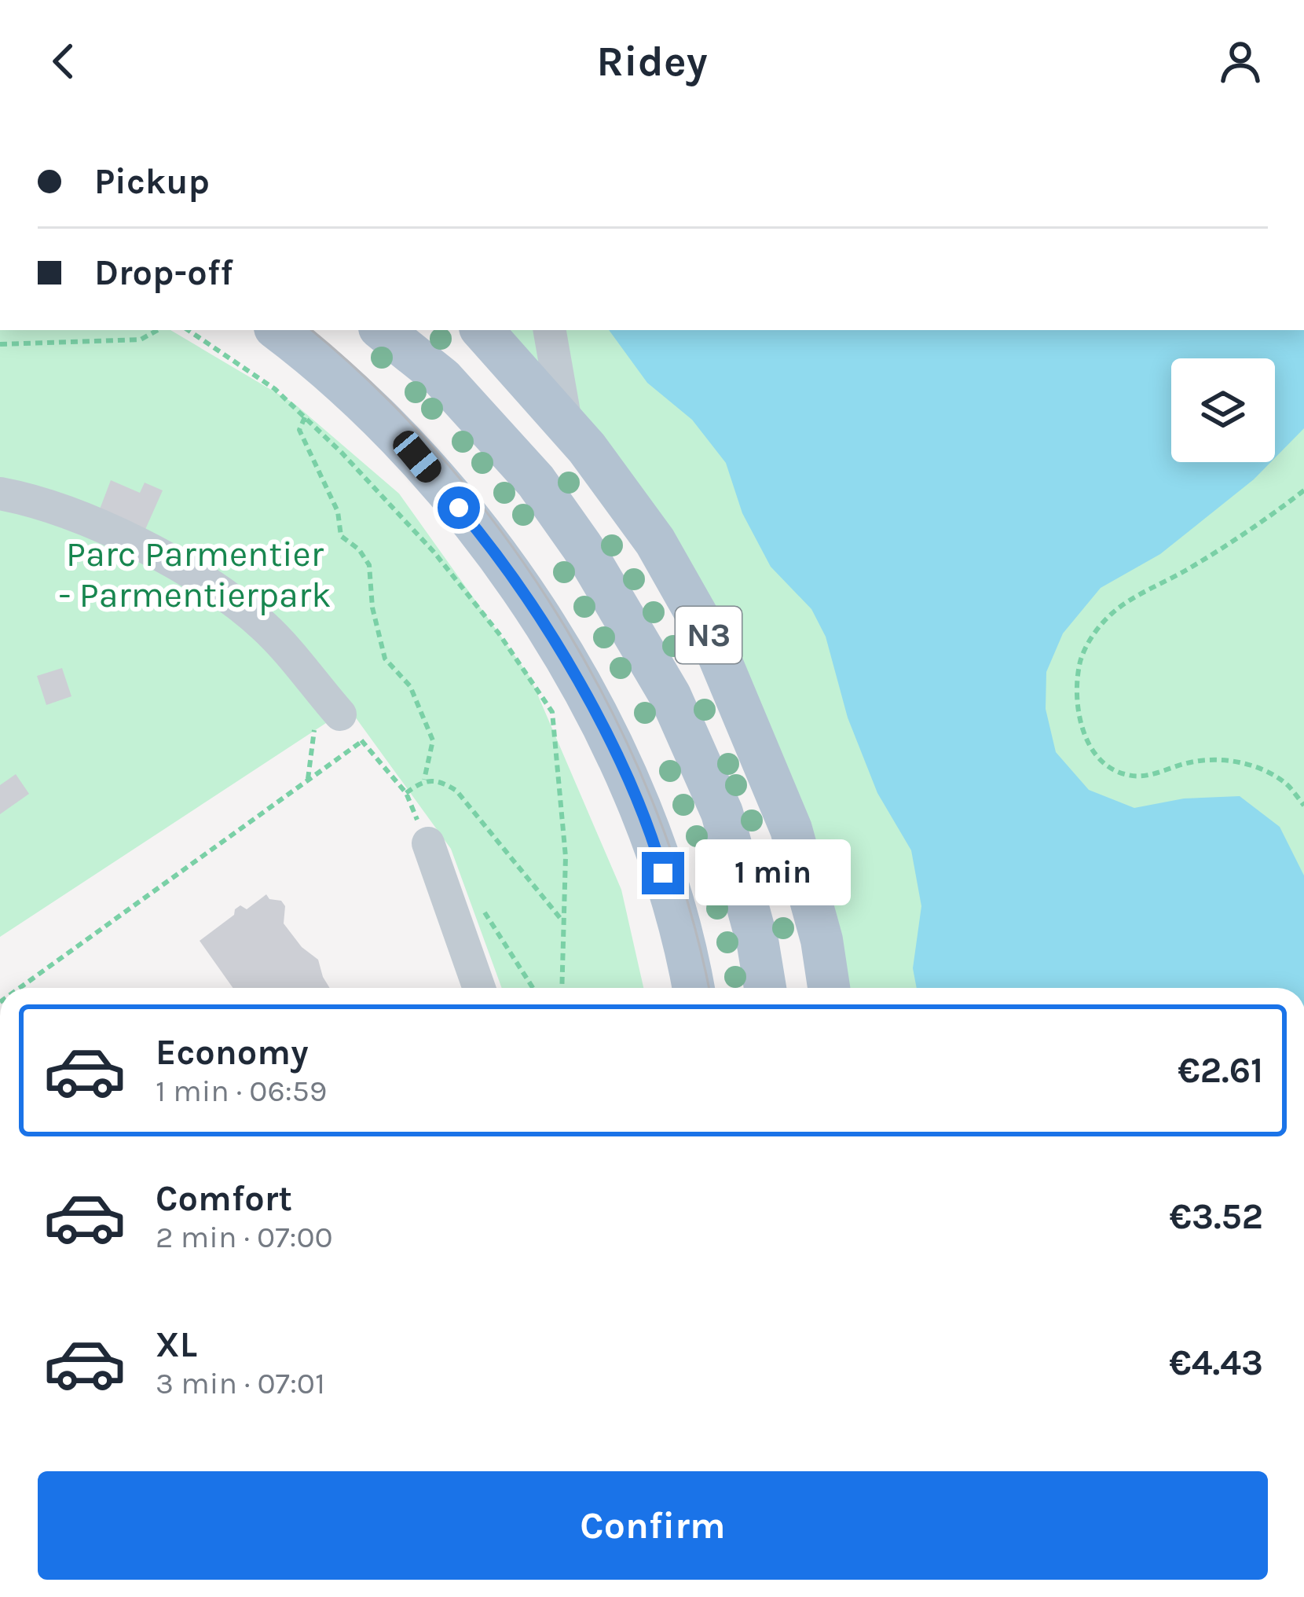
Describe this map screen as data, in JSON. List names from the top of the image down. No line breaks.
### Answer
{"streets":{"main road":["N3"]},"parks":["Parc Parmentier - Parmentierpark"],"page":{"header":"Ridey","banner":["Pickup","Drop-off"],"bubble":"1 min","list":[{"name":"Economy","note":"1 min · 06:59","value":"€2.61"},{"name":"Comfort","note":"2 min · 07:00","value":"€3.52"},{"name":"XL","note":"3 min · 07:01","value":"€4.43"}],"buttons":"Confirm"}}
